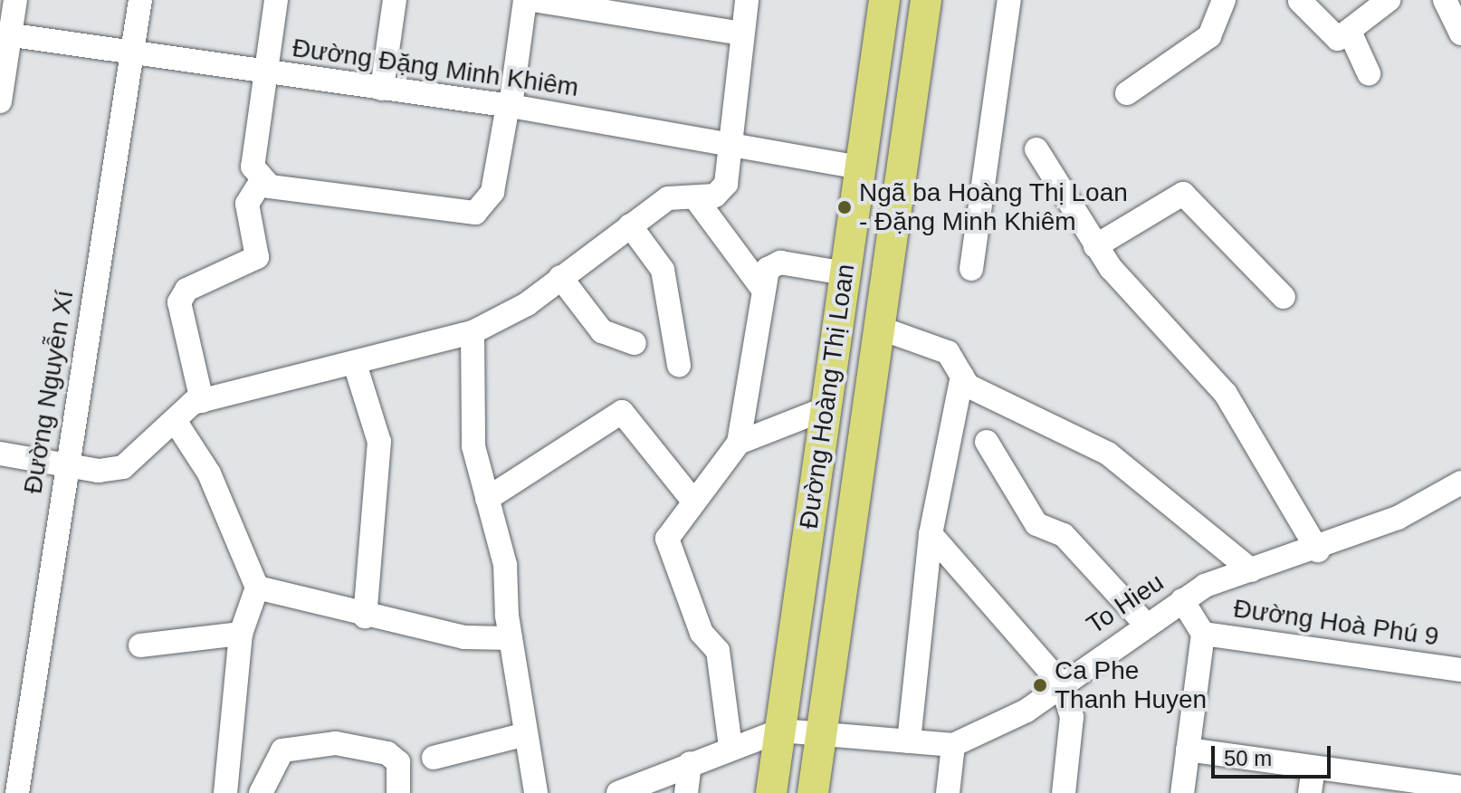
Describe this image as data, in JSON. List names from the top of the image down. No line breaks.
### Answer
{"streets":{"main road":["Đường Hoàng Thị Loan"],"street":["Đường Đặng Minh Khiêm","Đường Nguyễn Xí","To Hieu","Đường Hoà Phú 9"]},"crossings":[["Đường Đặng Minh Khiêm","Đường Nguyễn Xí"],["Đường Đặng Minh Khiêm","Đường Hoàng Thị Loan"],["Đường Hoàng Thị Loan","To Hieu"]],"places":["Ngã ba Hoàng Thị Loan - Đặng Minh Khiêm","Ca Phe Thanh Huyen"],"scale_bar":"50 m"}
